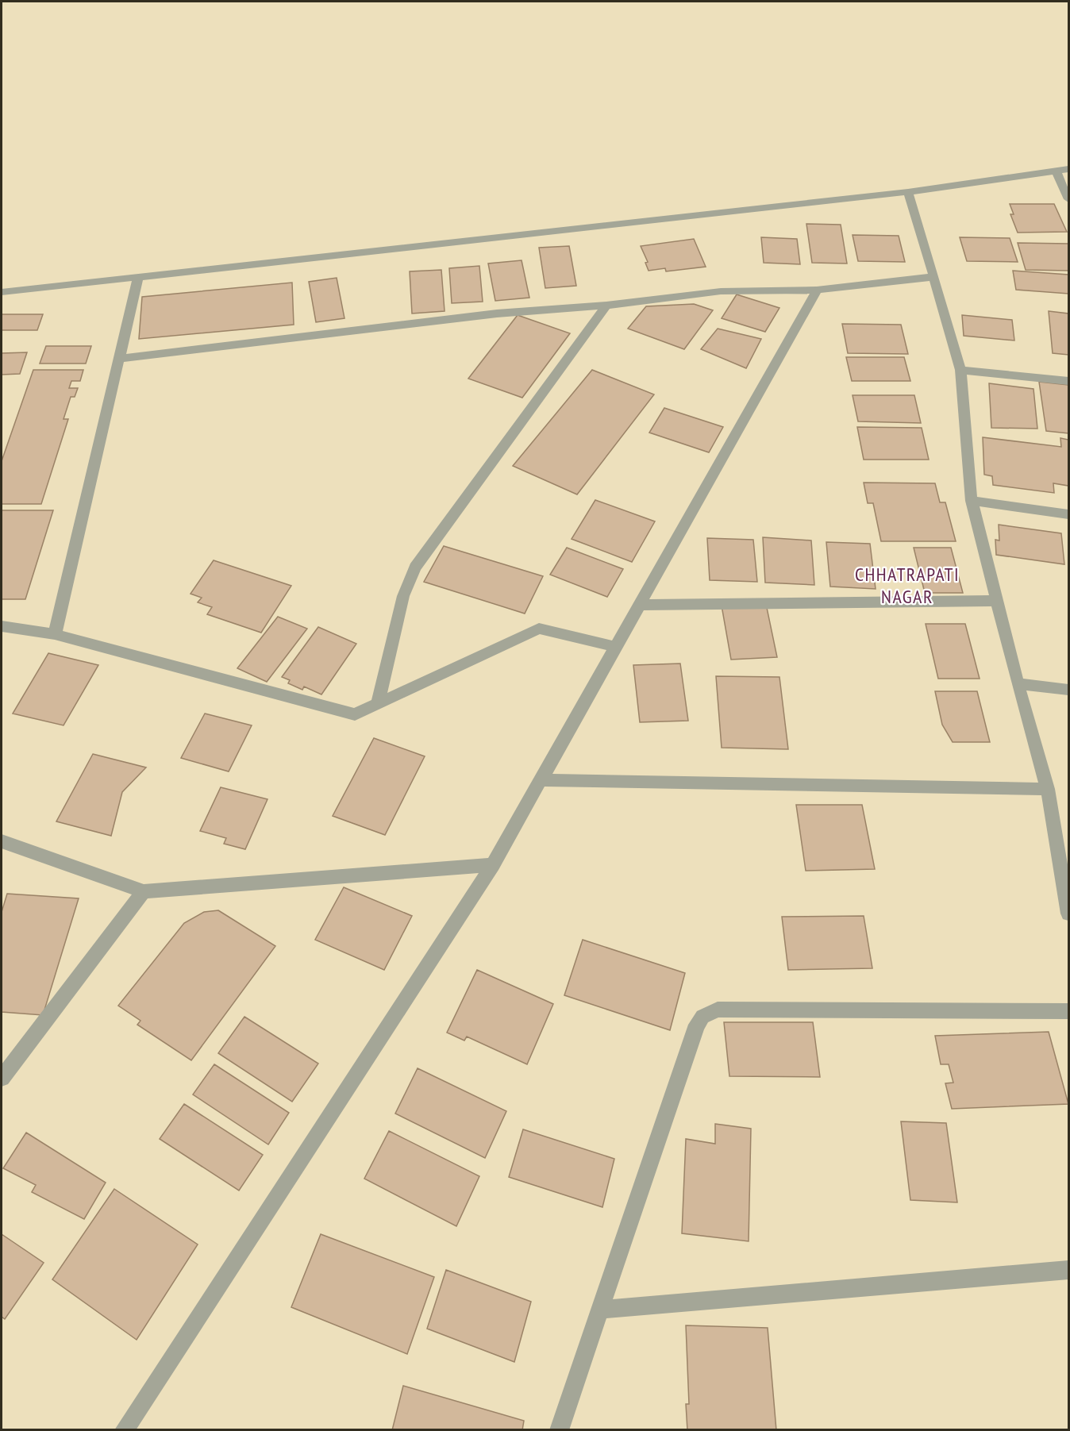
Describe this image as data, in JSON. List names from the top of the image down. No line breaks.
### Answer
{"districts":["CHHATRAPATI NAGAR"]}
